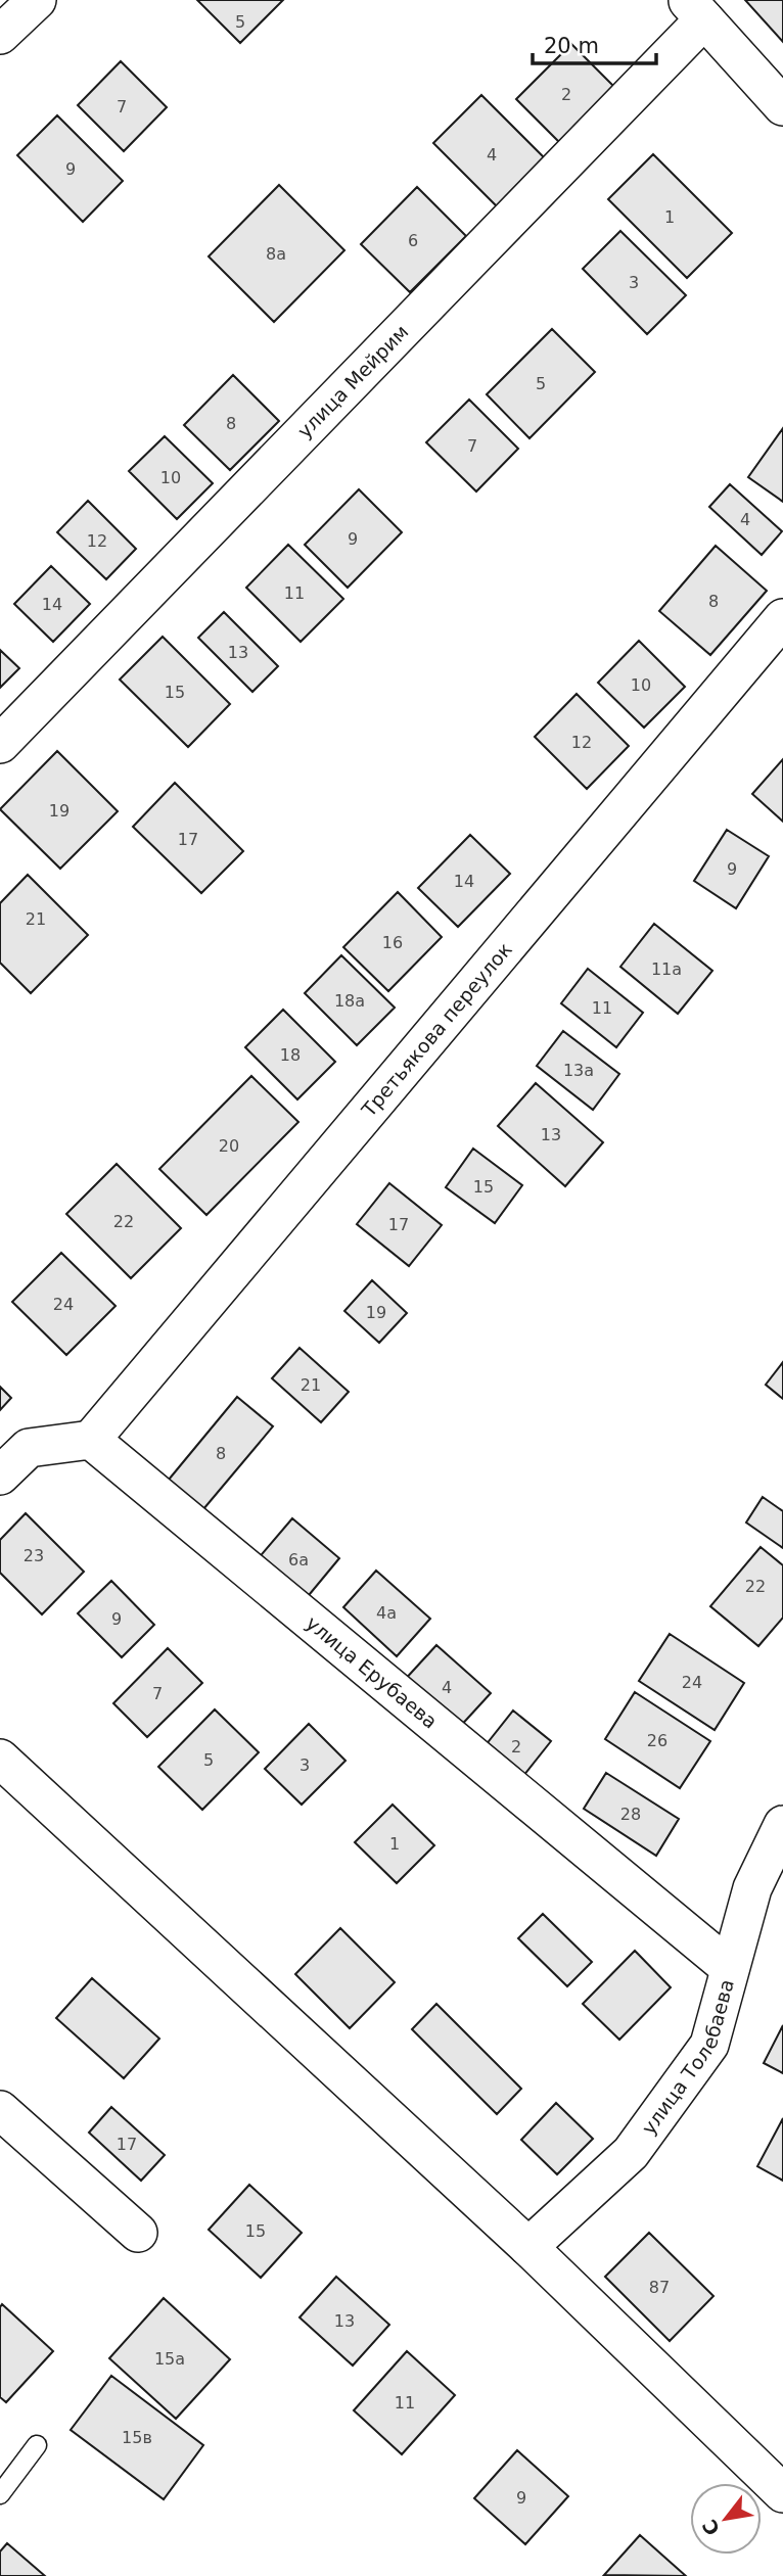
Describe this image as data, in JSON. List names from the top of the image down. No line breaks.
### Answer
{"streets":{"street":["улица Мейрим","Третьякова переулок","улица Ерубаева","улица Толебаева"]},"crossings":[["Третьякова переулок","улица Ерубаева"],["улица Ерубаева","улица Толебаева"]],"house_numbers":["5","2","7","4","9","1","6","8а","3","5","8","7","10","4","9","12","11","8","14","13","10","15","12","19","17","9","14","21","16","11а","18а","11","18","13а","13","20","15","22","17","24","19","21","8","23","6а","22","4а","9","24","4","7","26","2","5","3","28","1","17","15","87","13","15а","11","15в","9"],"scale_bar":"20 m","north":"bottom left"}
